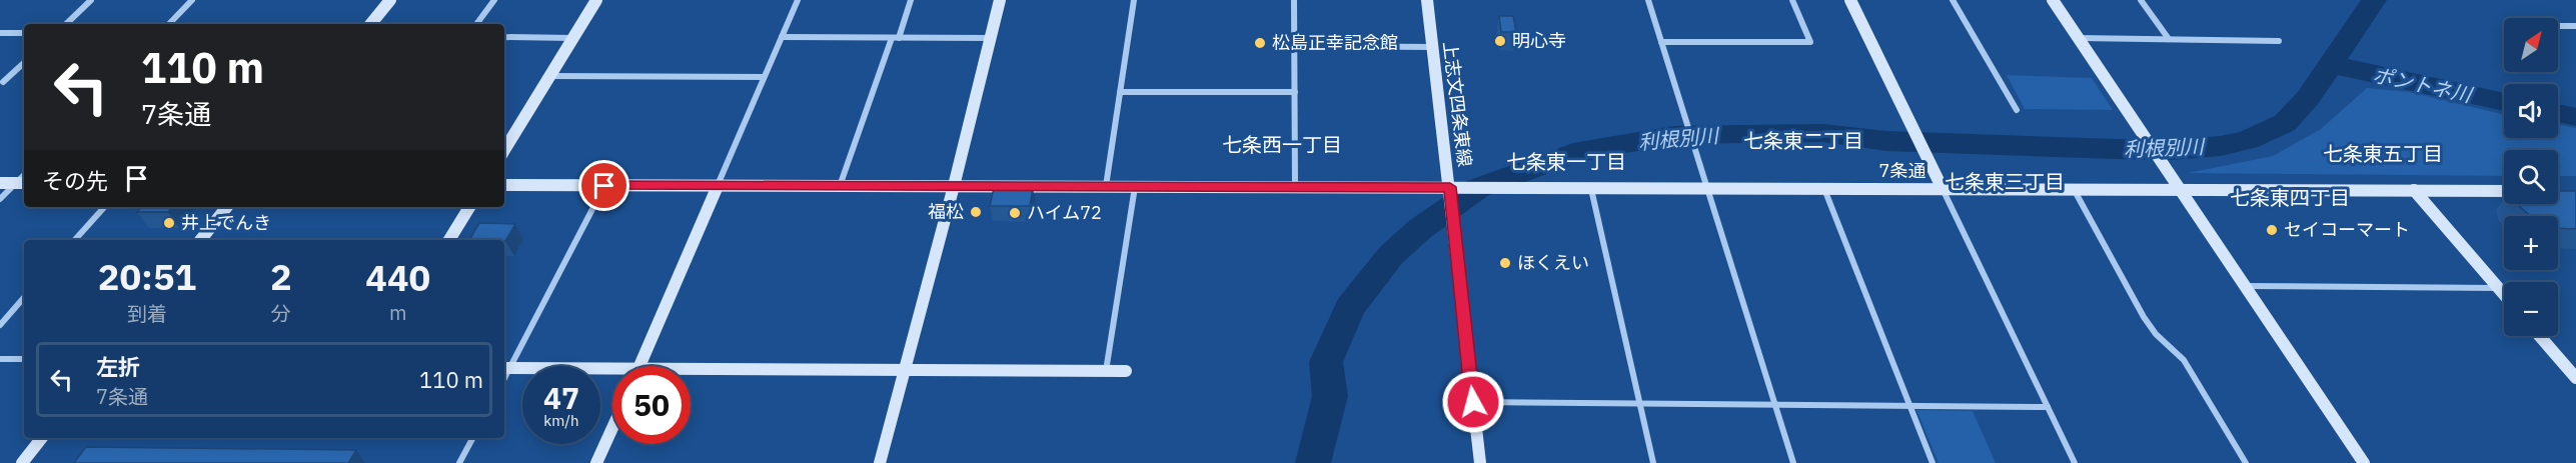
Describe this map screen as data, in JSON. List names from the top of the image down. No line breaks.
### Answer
{"streets":{"street":["上志文四条東線","7条通"]},"crossings":[["上志文四条東線","7条通"]],"districts":["七条東二丁目","七条西一丁目","七条東五丁目","七条東一丁目","七条東三丁目","七条東四丁目"],"water":["ポントネ川","利根別川"],"places":["明心寺","松島正幸記念館","福松","ハイム72","井上でんき","セイコーマート","ほくえい"],"north":"top right","page":{"map_buttons":["+","−"],"turn":["110 m","7条通"],"then":"その先","eta":["20:51","到着","2","分","440","m"],"list":[{"name":"左折","note":"7条通","value":"110 m"}],"speed":"47 km/h","limit":"50"}}
